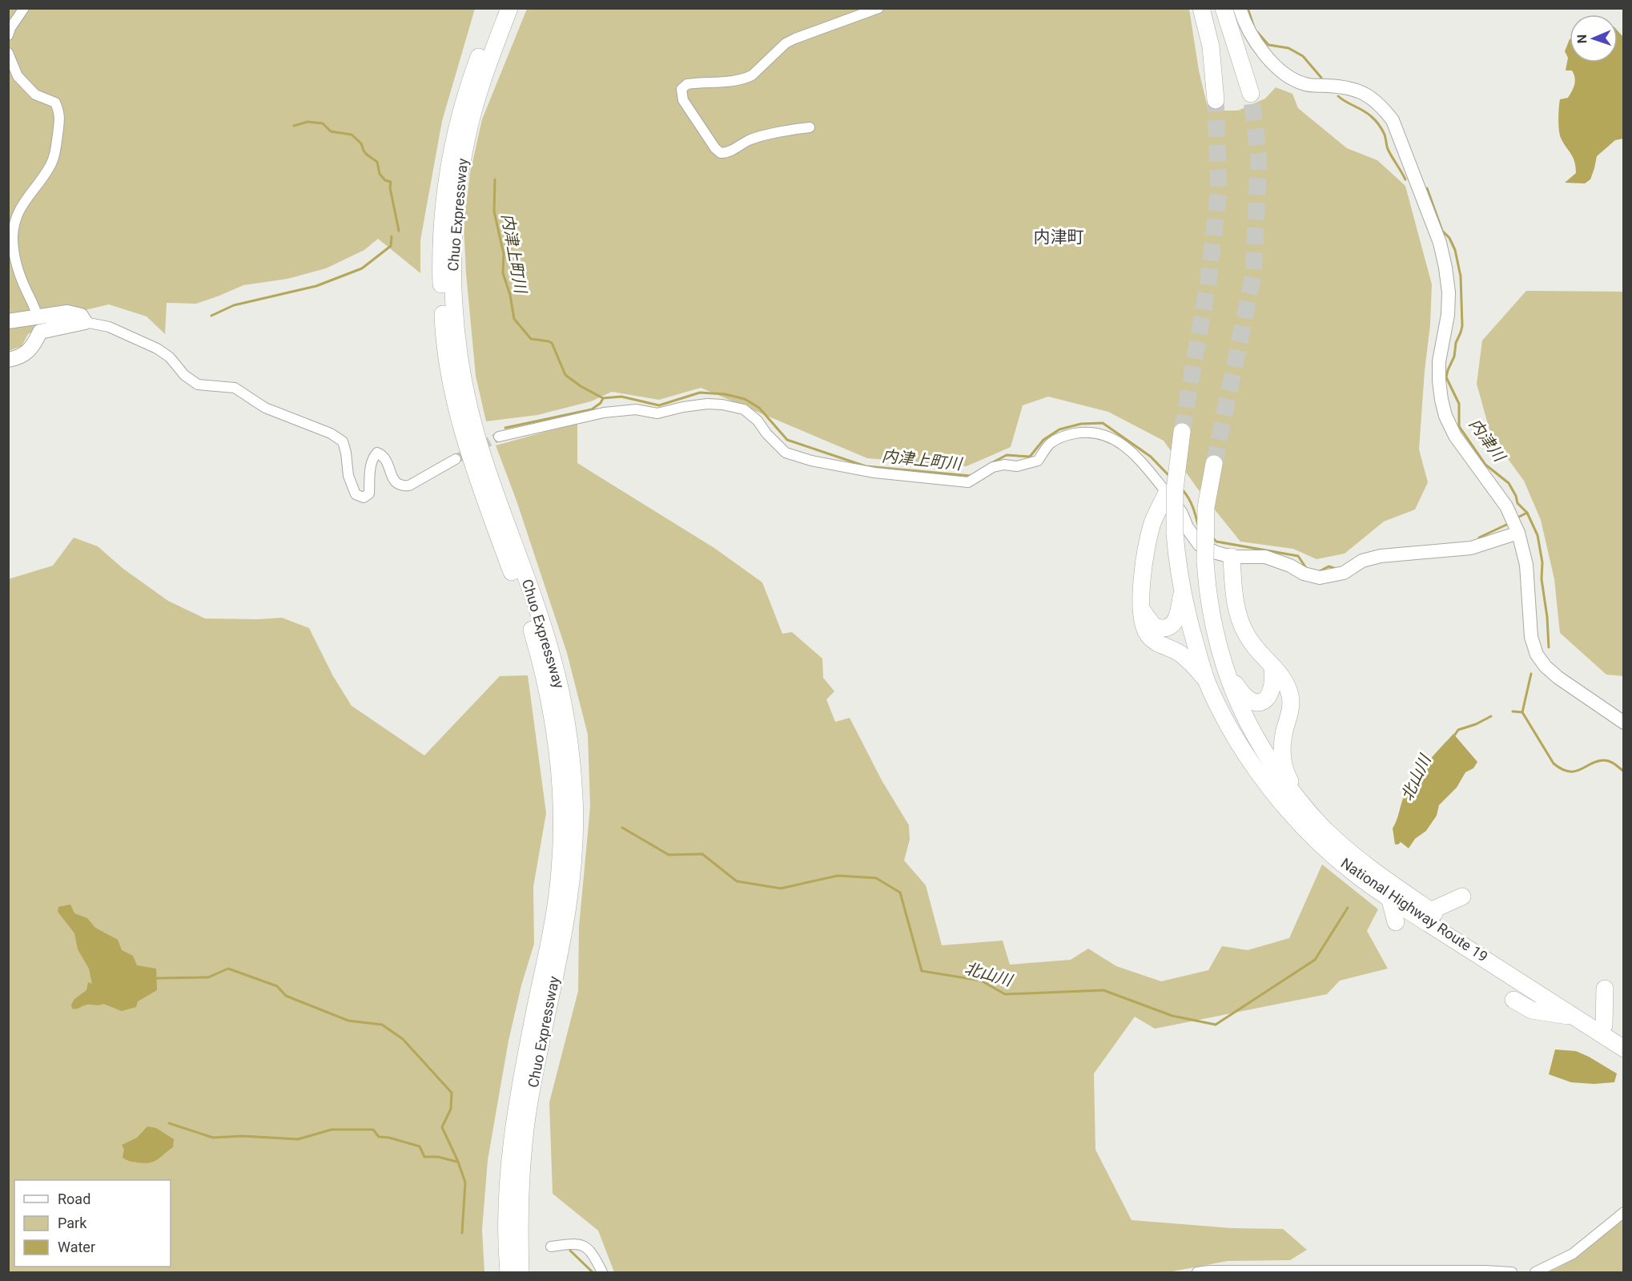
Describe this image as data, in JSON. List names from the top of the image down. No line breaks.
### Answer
{"streets":{"highway":["Chuo Expressway","National Highway Route 19"]},"districts":["内津町"],"water":["内津上町川","内津川","北山川"],"legend":["Road","Park","Water"],"north":"left"}
